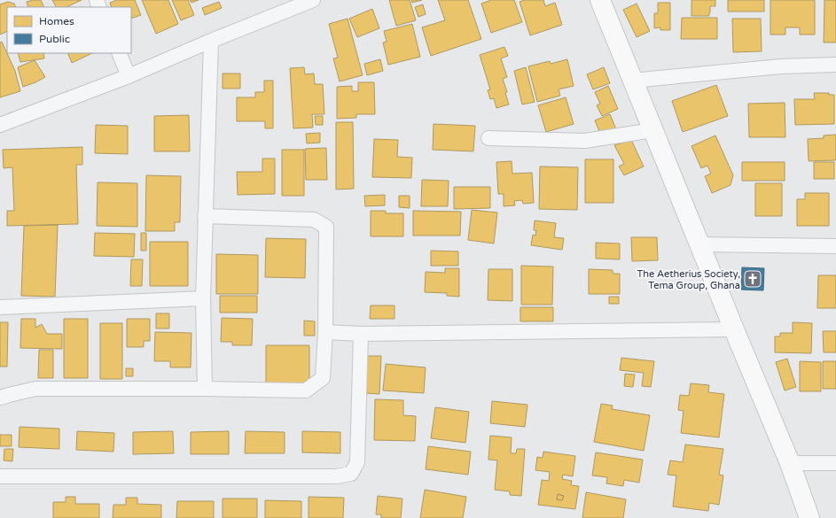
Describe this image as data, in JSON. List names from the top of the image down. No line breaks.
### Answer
{"places":{"church":["The Aetherius Society, Tema Group, Ghana"]},"legend":["Homes","Public"]}
